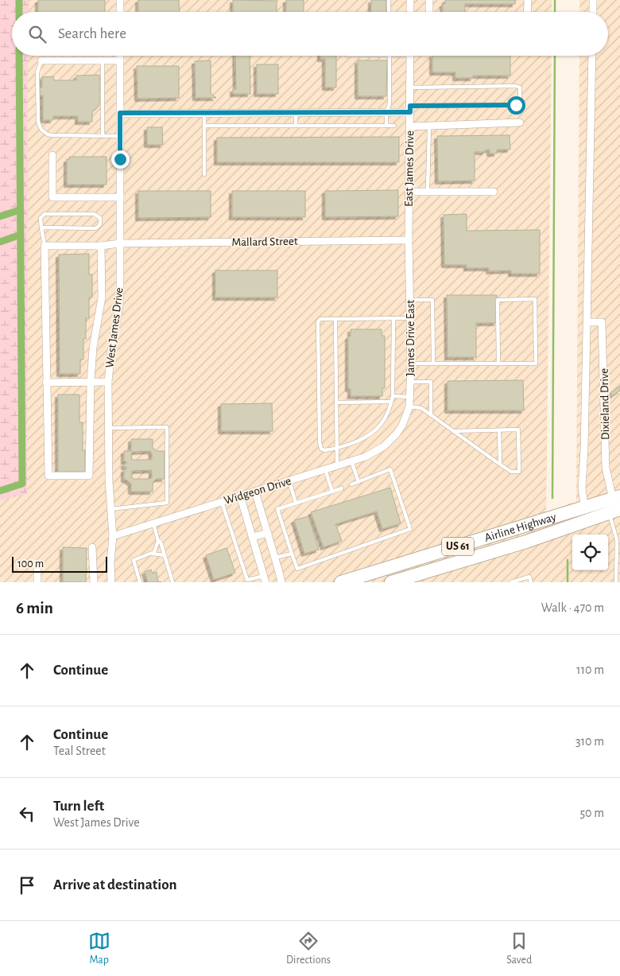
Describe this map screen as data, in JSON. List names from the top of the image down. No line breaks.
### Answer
{"streets":{"highway":["Airline Highway","US 61"],"street":["East James Drive","Mallard Street","West James Drive","James Drive East","Dixieland Drive","Widgeon Drive"]},"crossings":[["East James Drive","Mallard Street"],["East James Drive","James Drive East"],["Mallard Street","West James Drive"],["Mallard Street","James Drive East"],["West James Drive","Widgeon Drive"],["James Drive East","Widgeon Drive"],["Dixieland Drive","US 61"],["Airline Highway","US 61"]],"scale_bar":"100 m","page":{"search":"Search here","scale":"100 m","heading":["6 min","Walk · 470 m"],"list":[["Continue","110 m"],["Continue","Teal Street","310 m"],["Turn left","West James Drive","50 m"],"Arrive at destination"],"nav":["Map","Directions","Saved"]}}
